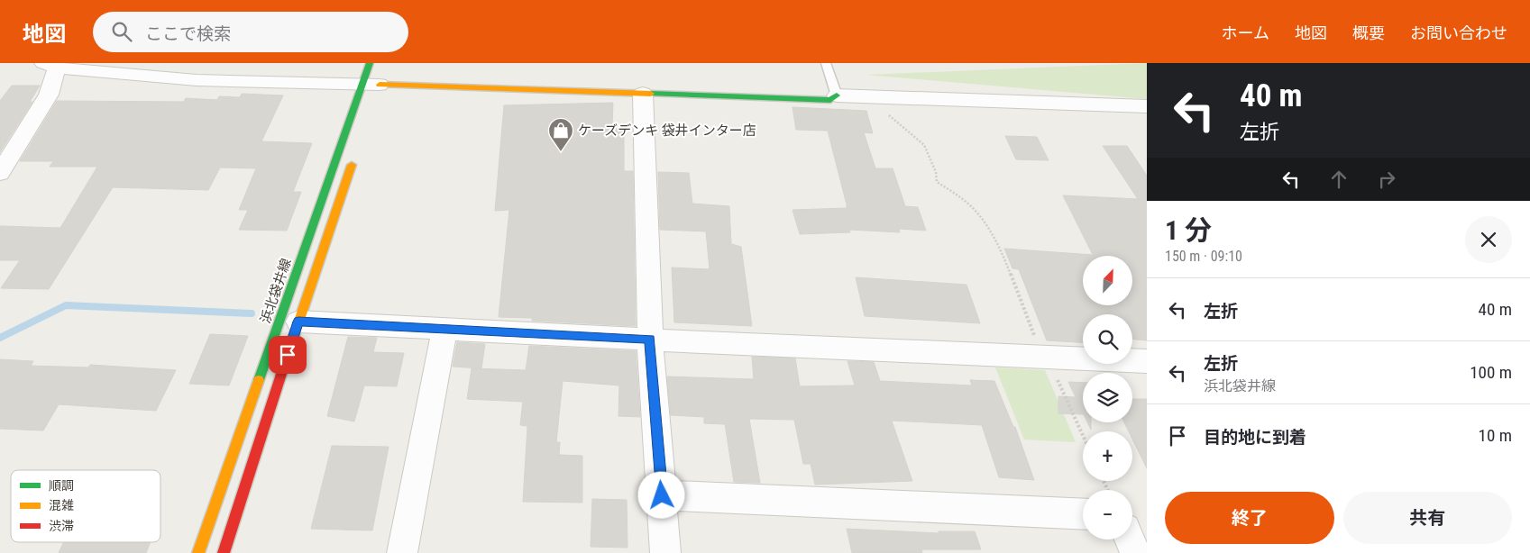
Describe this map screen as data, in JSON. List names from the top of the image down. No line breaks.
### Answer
{"streets":{"main road":["浜北袋井線"]},"places":{"shop":["ケーズデンキ 袋井インター店"]},"legend":["順調","混雑","渋滞"],"north":"top right","page":{"header":"地図","search":"ここで検索","nav":["ホーム","地図","概要","お問い合わせ"],"turn":["40 m","左折"],"heading":["1 分","150 m · 09:10"],"map_buttons":["+","−"],"list":[{"name":"左折","value":"40 m"},{"name":"左折","note":"浜北袋井線","value":"100 m"},{"name":"目的地に到着","value":"10 m"}],"buttons":["終了","共有"]}}
